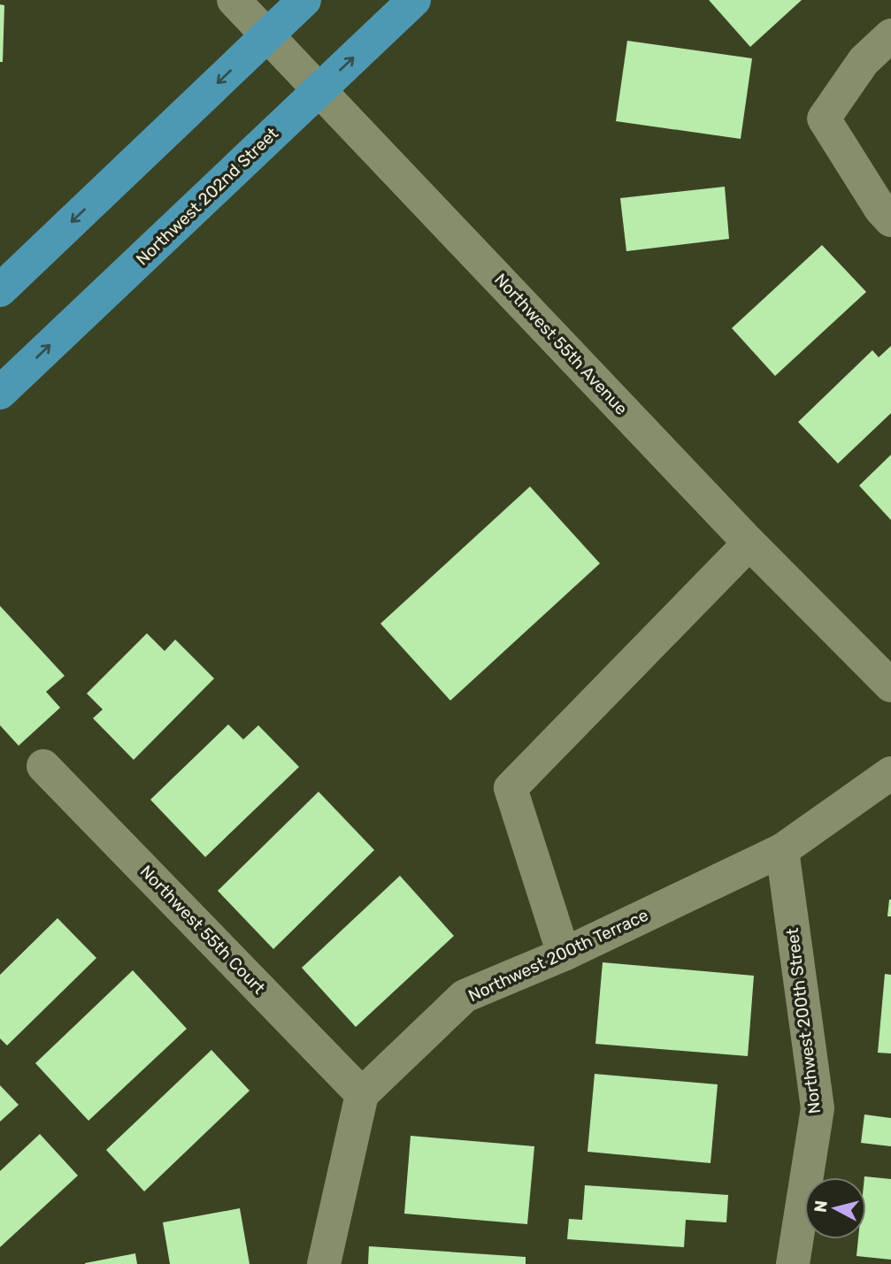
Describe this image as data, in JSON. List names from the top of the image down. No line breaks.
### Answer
{"streets":{"main road":["Northwest 202nd Street"],"street":["Northwest 55th Avenue","Northwest 55th Court","Northwest 200th Terrace","Northwest 200th Street"]},"crossings":[["Northwest 202nd Street","Northwest 55th Avenue"],["Northwest 55th Court","Northwest 200th Terrace"],["Northwest 200th Terrace","Northwest 200th Street"]],"north":"left"}
